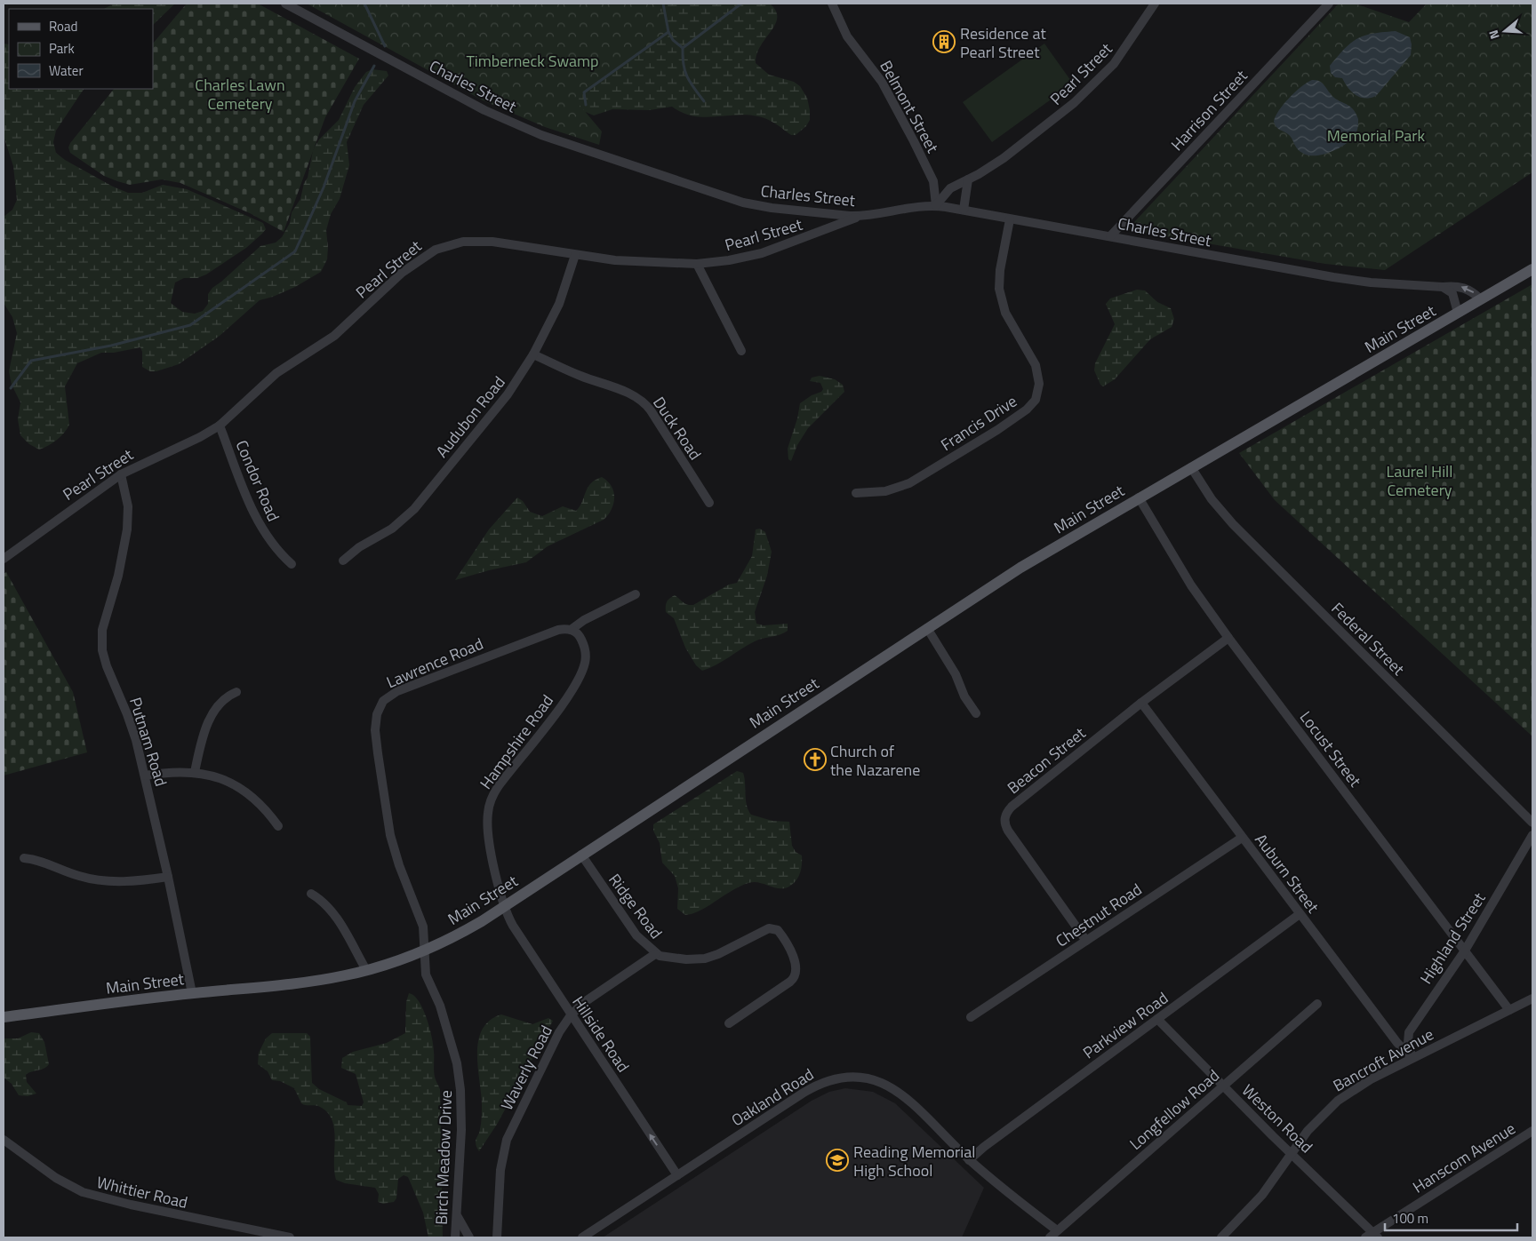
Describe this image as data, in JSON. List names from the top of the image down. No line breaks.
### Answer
{"streets":{"main road":["Main Street"],"street":["Pearl Street","Charles Street","Belmont Street","Harrison Street","Audubon Road","Francis Drive","Duck Road","Condor Road","Federal Street","Lawrence Road","Putnam Road","Hampshire Road","Locust Street","Beacon Street","Auburn Street","Ridge Road","Chestnut Road","Highland Street","Parkview Road","Hillside Road","Bancroft Avenue","Waverly Road","Oakland Road","Longfellow Road","Weston Road","Birch Meadow Drive","Hanscom Avenue","Whittier Road"]},"crossings":[["Pearl Street","Charles Street"],["Pearl Street","Belmont Street"],["Pearl Street","Audubon Road"],["Pearl Street","Condor Road"],["Pearl Street","Putnam Road"],["Charles Street","Belmont Street"],["Charles Street","Harrison Street"],["Charles Street","Main Street"],["Charles Street","Francis Drive"],["Main Street","Federal Street"],["Main Street","Lawrence Road"],["Main Street","Putnam Road"],["Main Street","Hampshire Road"],["Main Street","Locust Street"],["Main Street","Ridge Road"],["Main Street","Hillside Road"],["Main Street","Birch Meadow Drive"],["Audubon Road","Duck Road"],["Lawrence Road","Hampshire Road"],["Lawrence Road","Birch Meadow Drive"],["Hampshire Road","Hillside Road"],["Locust Street","Beacon Street"],["Locust Street","Highland Street"],["Locust Street","Bancroft Avenue"],["Beacon Street","Auburn Street"],["Beacon Street","Chestnut Road"],["Auburn Street","Chestnut Road"],["Auburn Street","Highland Street"],["Auburn Street","Parkview Road"],["Auburn Street","Bancroft Avenue"],["Ridge Road","Waverly Road"],["Highland Street","Bancroft Avenue"],["Parkview Road","Oakland Road"],["Parkview Road","Weston Road"],["Hillside Road","Waverly Road"],["Hillside Road","Oakland Road"],["Bancroft Avenue","Weston Road"],["Oakland Road","Longfellow Road"],["Longfellow Road","Weston Road"],["Weston Road","Hanscom Avenue"]],"one_way":["Hillside Road"],"parks":["Timberneck Swamp","Charles Lawn Cemetery","Memorial Park","Laurel Hill Cemetery"],"places":{"building":["Residence at Pearl Street"],"church":["Church of the Nazarene"],"school or university":["Reading Memorial High School"]},"legend":["Road","Park","Water"],"scale_bar":"100 m","north":"left"}
